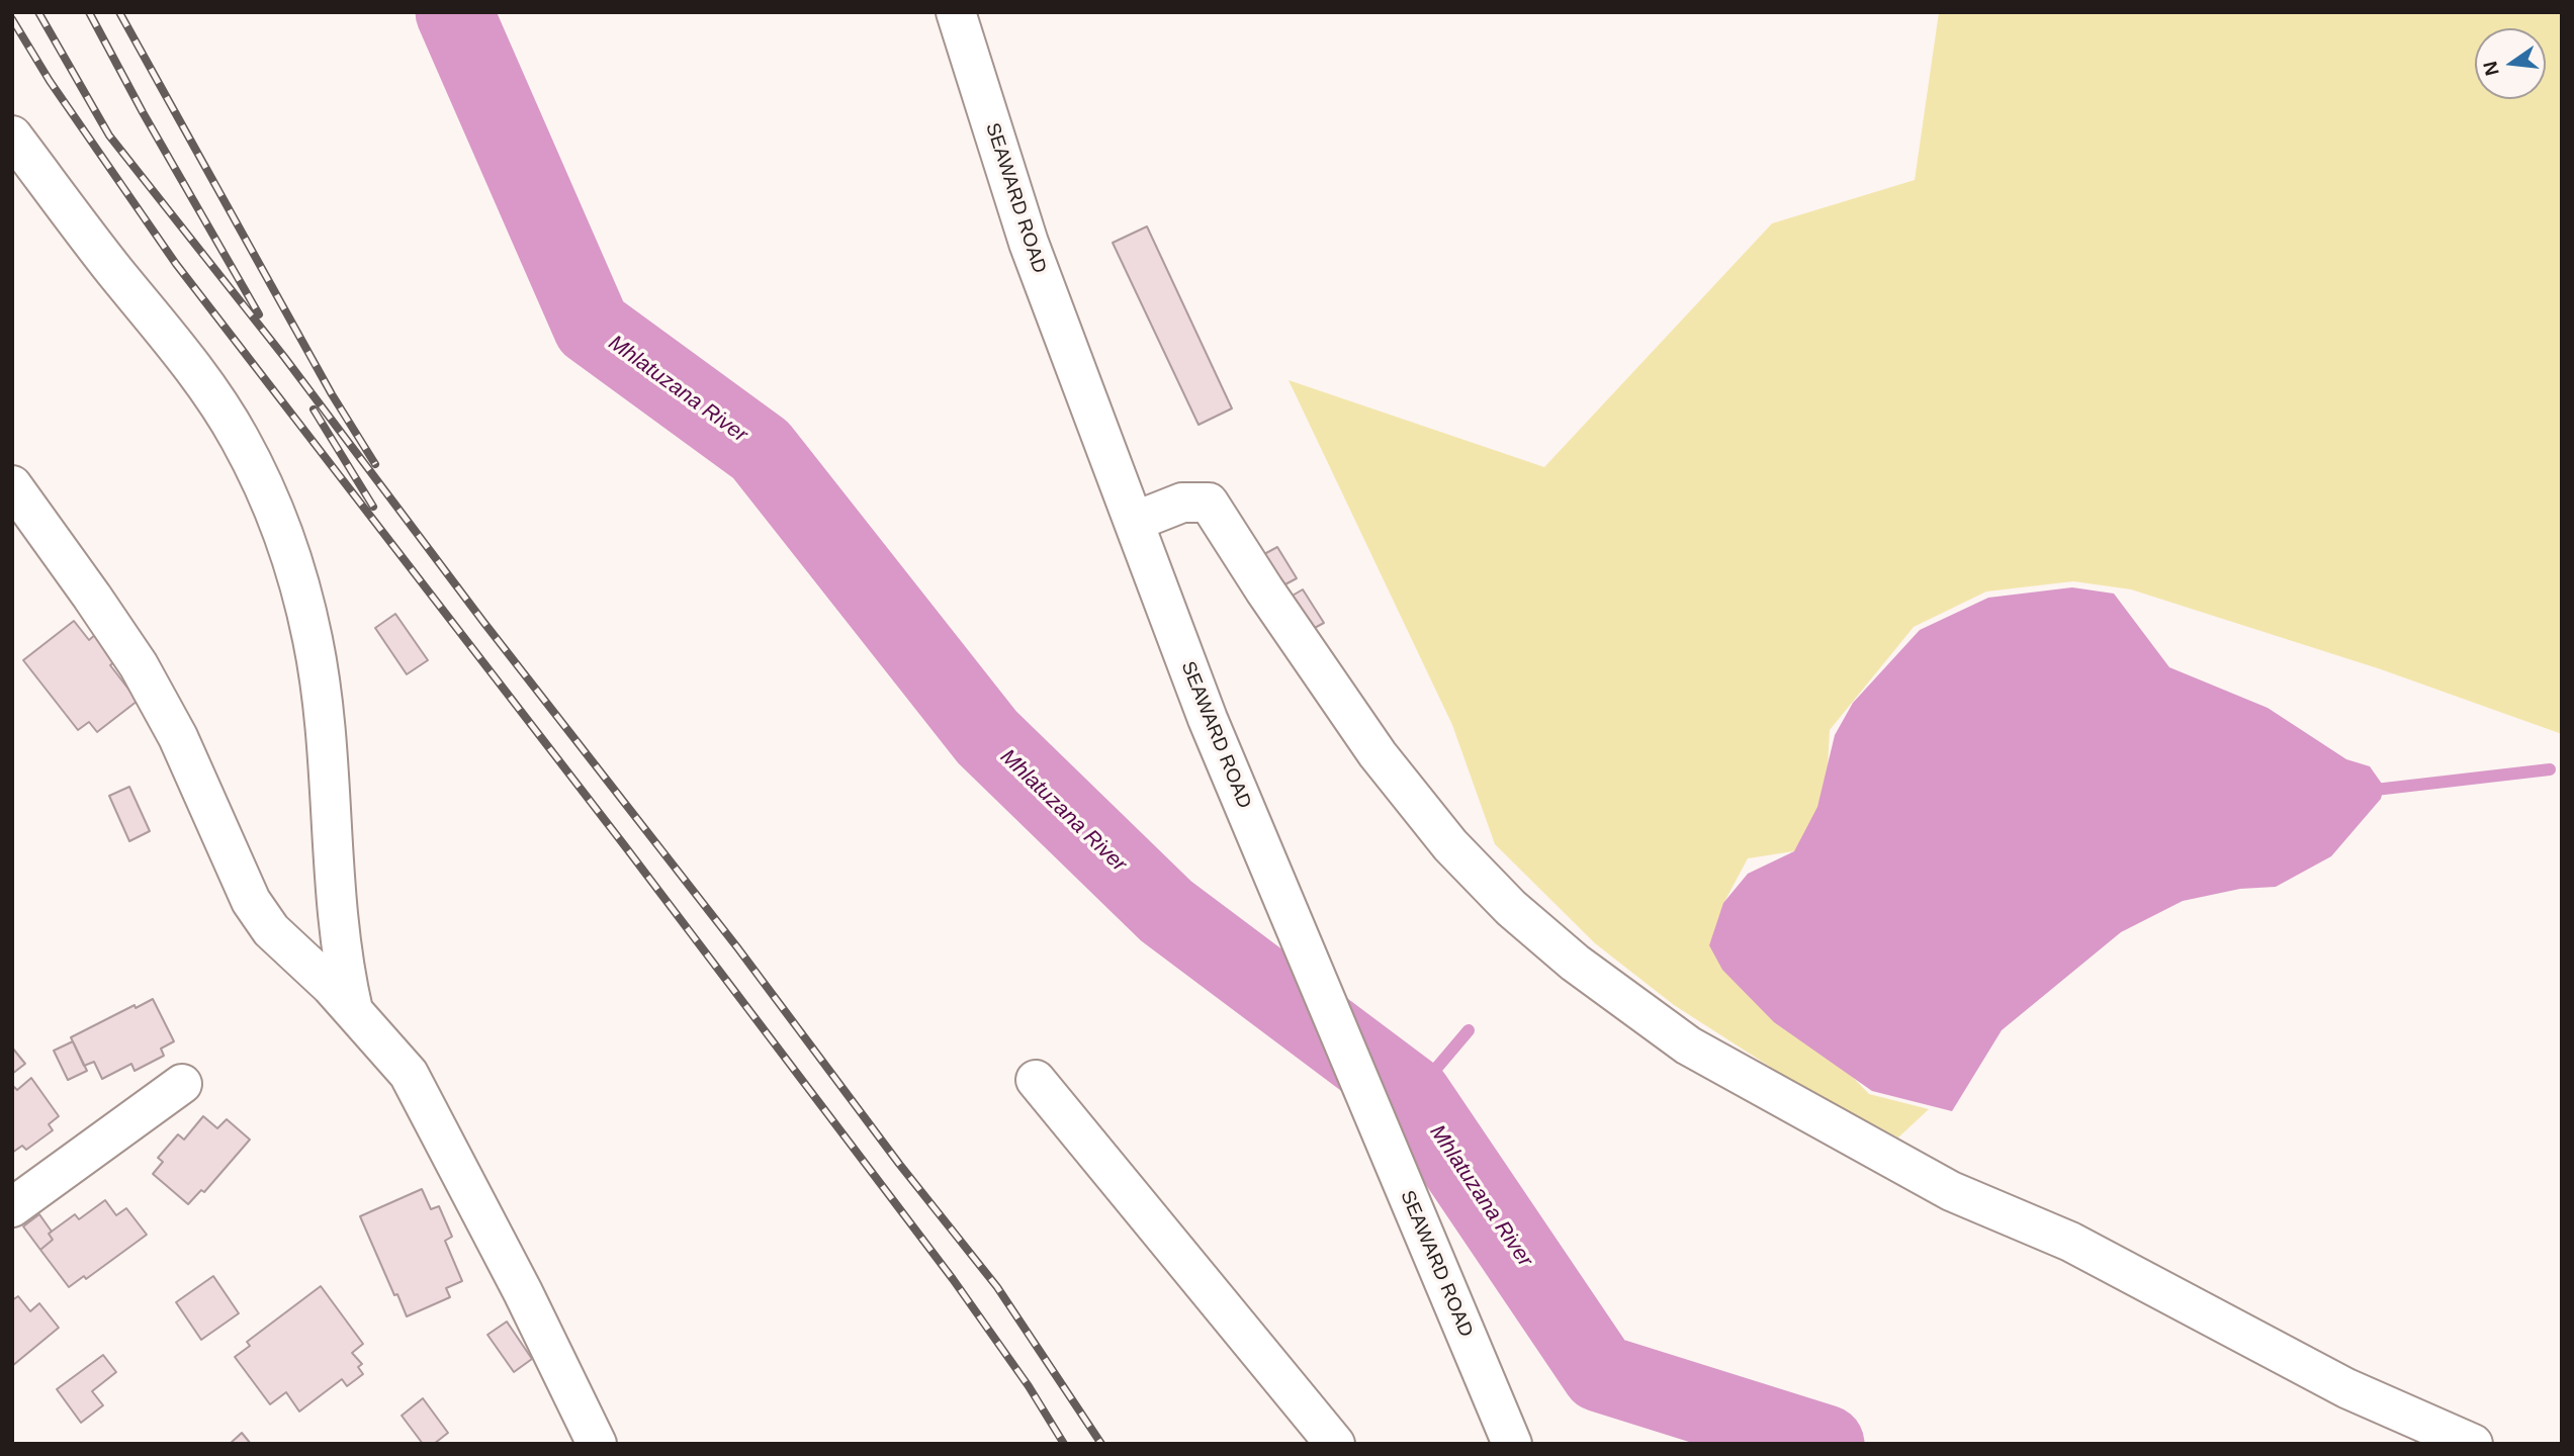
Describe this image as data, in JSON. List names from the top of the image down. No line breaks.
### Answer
{"streets":{"street":["SEAWARD ROAD"]},"water":["Mhlatuzana River"],"north":"left"}
